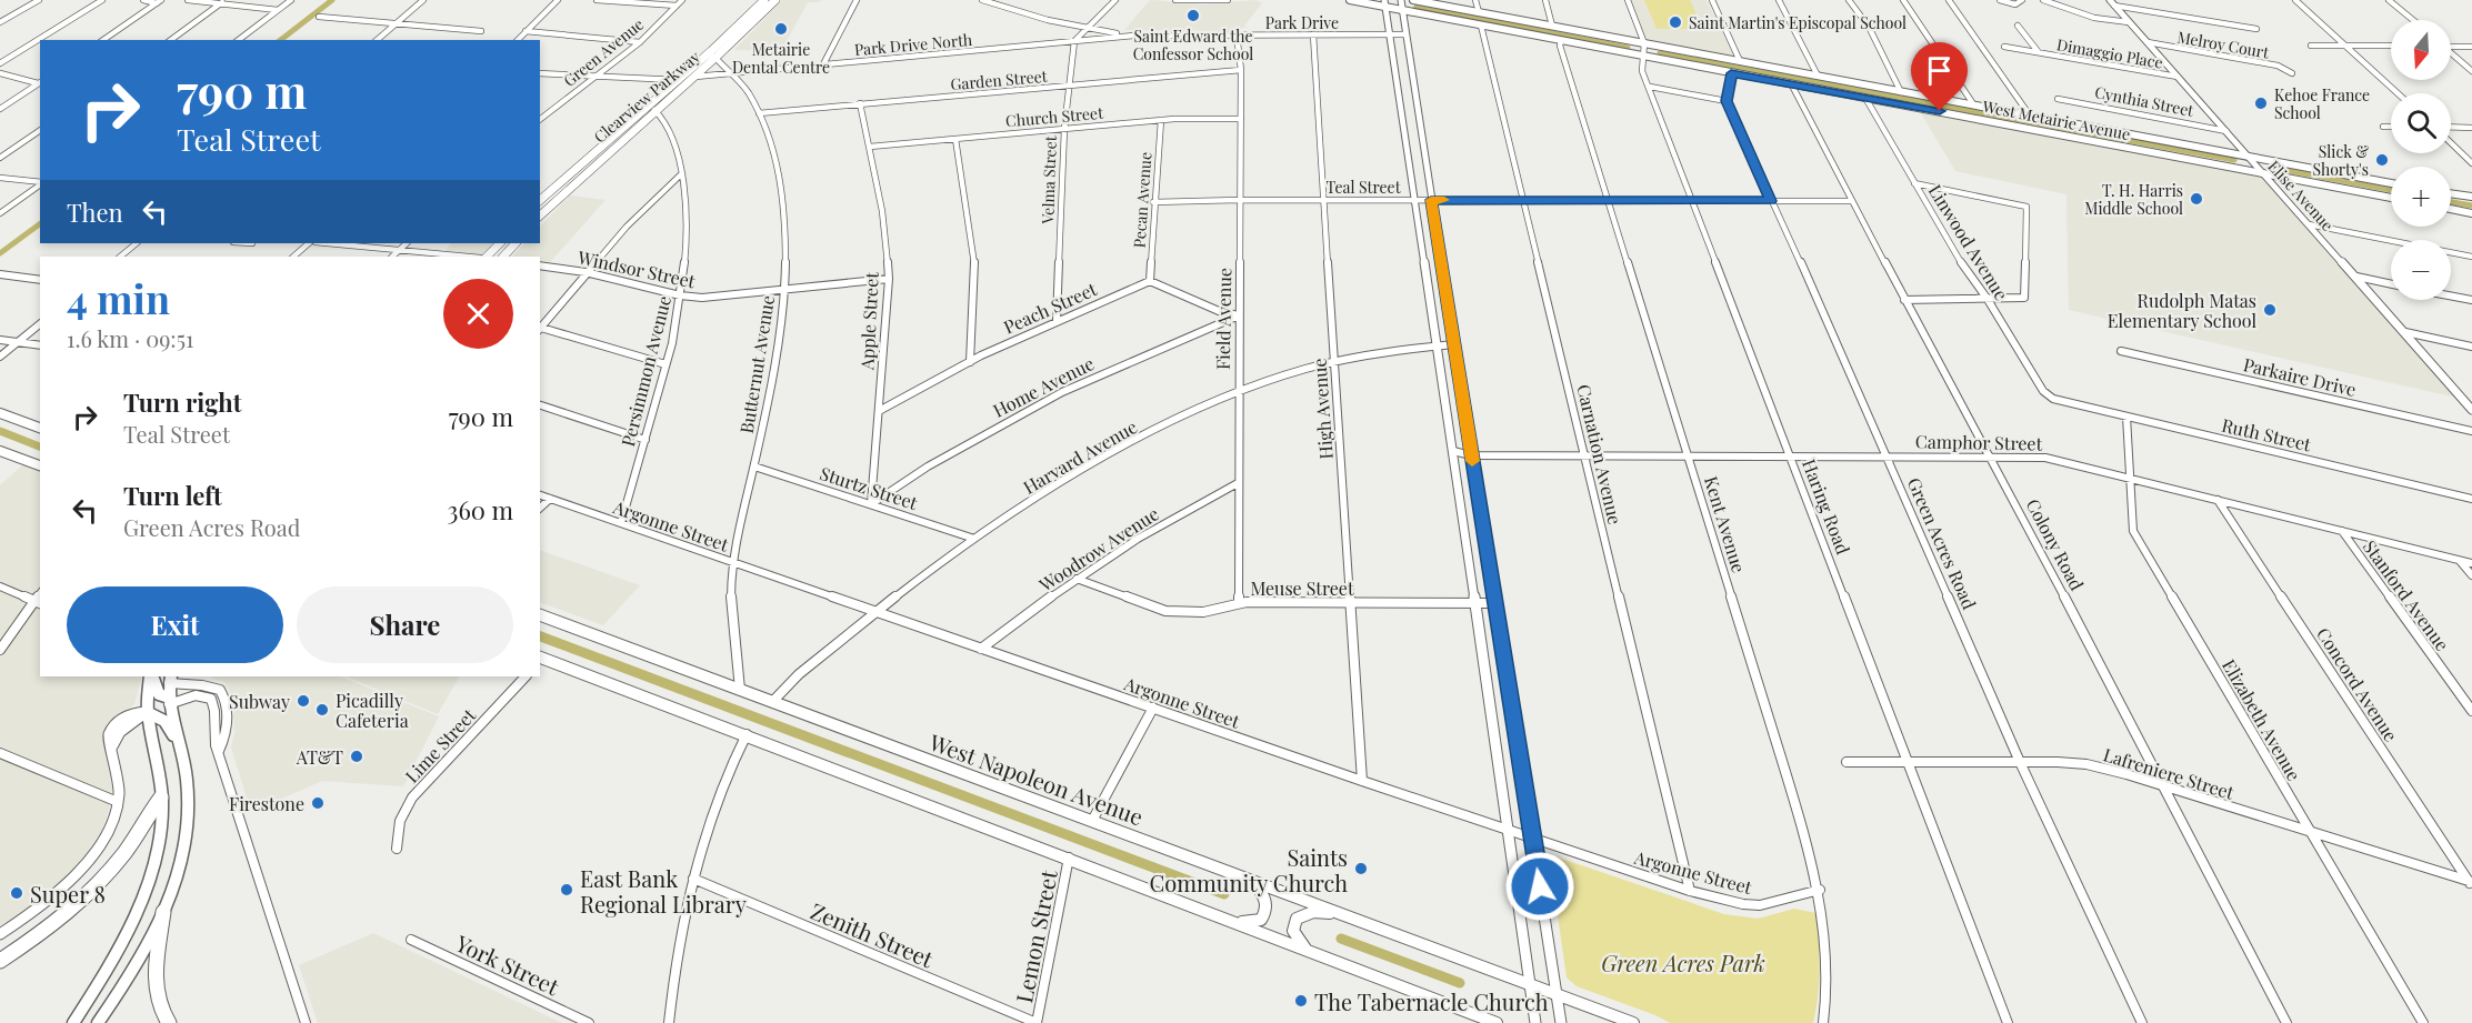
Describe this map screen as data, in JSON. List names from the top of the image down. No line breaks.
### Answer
{"streets":{"highway":["Clearview Parkway"],"main road":["West Metairie Avenue","West Napoleon Avenue"],"street":["Park Drive","Park Drive North","Melroy Court","Green Avenue","Dimaggio Place","Garden Street","Cynthia Street","Church Street","Velma Street","Teal Street","Elise Avenue","Pecan Avenue","Linwood Avenue","Windsor Street","Peach Street","Field Avenue","Apple Street","Butternut Avenue","Persimmon Avenue","Parkaire Drive","Home Avenue","High Avenue","Ruth Street","Camphor Street","Carnation Avenue","Harvard Avenue","Sturtz Street","Haring Road","Kent Avenue","Argonne Street","Green Acres Road","Colony Road","Woodrow Avenue","Meuse Street","Stanford Avenue","Concord Avenue","Elizabeth Avenue","Lime Street","Lafreniere Street","Zenith Street","Lemon Street","York Street"]},"crossings":[["Park Drive","Park Drive North"],["Park Drive","Field Avenue"],["Park Drive","High Avenue"],["Park Drive North","Clearview Parkway"],["Park Drive North","Velma Street"],["Park Drive North","Butternut Avenue"],["Melroy Court","Elise Avenue"],["Dimaggio Place","Elise Avenue"],["Garden Street","Velma Street"],["Garden Street","Field Avenue"],["Garden Street","Apple Street"],["Garden Street","Butternut Avenue"],["Clearview Parkway","Butternut Avenue"],["Clearview Parkway","Persimmon Avenue"],["Cynthia Street","Elise Avenue"],["Church Street","Velma Street"],["Church Street","Pecan Avenue"],["Church Street","Field Avenue"],["Church Street","Apple Street"],["West Metairie Avenue","Elise Avenue"],["West Metairie Avenue","Linwood Avenue"],["West Metairie Avenue","Carnation Avenue"],["West Metairie Avenue","Haring Road"],["West Metairie Avenue","Kent Avenue"],["West Metairie Avenue","Colony Road"],["Velma Street","Peach Street"],["Teal Street","Pecan Avenue"],["Teal Street","Field Avenue"],["Teal Street","High Avenue"],["Teal Street","Carnation Avenue"],["Teal Street","Haring Road"],["Teal Street","Kent Avenue"],["Teal Street","Green Acres Road"],["Teal Street","Colony Road"],["Pecan Avenue","Peach Street"],["Linwood Avenue","Ruth Street"],["Windsor Street","Apple Street"],["Windsor Street","Butternut Avenue"],["Windsor Street","Persimmon Avenue"],["Peach Street","Apple Street"],["Field Avenue","Home Avenue"],["Field Avenue","Harvard Avenue"],["Field Avenue","Woodrow Avenue"],["Field Avenue","Meuse Street"],["Apple Street","Home Avenue"],["Apple Street","Sturtz Street"],["Butternut Avenue","Sturtz Street"],["Butternut Avenue","Argonne Street"],["Butternut Avenue","West Napoleon Avenue"],["Persimmon Avenue","Argonne Street"],["Home Avenue","Sturtz Street"],["High Avenue","Harvard Avenue"],["High Avenue","Argonne Street"],["High Avenue","Meuse Street"],["Ruth Street","Elizabeth Avenue"],["Camphor Street","Carnation Avenue"],["Camphor Street","Haring Road"],["Camphor Street","Kent Avenue"],["Camphor Street","Green Acres Road"],["Camphor Street","Colony Road"],["Camphor Street","Stanford Avenue"],["Camphor Street","Concord Avenue"],["Camphor Street","Elizabeth Avenue"],["Carnation Avenue","Argonne Street"],["Harvard Avenue","Sturtz Street"],["Harvard Avenue","Argonne Street"],["Harvard Avenue","West Napoleon Avenue"],["Haring Road","Lafreniere Street"],["Kent Avenue","Argonne Street"],["Argonne Street","Woodrow Avenue"],["Green Acres Road","Lafreniere Street"],["Colony Road","Lafreniere Street"],["Woodrow Avenue","Meuse Street"],["Concord Avenue","Lafreniere Street"],["Elizabeth Avenue","Lafreniere Street"],["Zenith Street","Lemon Street"]],"parks":["Green Acres Park"],"places":["Saint Edward the Confessor School","Saint Martin's Episcopal School","Metairie Dental Centre","Kehoe France School","Slick & Shorty's","T. H. Harris Middle School","Rudolph Matas Elementary School","Subway","Picadilly Cafeteria","AT&T","Firestone","Saints Community Church","East Bank Regional Library","Super 8","The Tabernacle Church"],"north":"bottom","page":{"map_buttons":["+","−"],"turn":["790 m","Teal Street"],"then":"Then","heading":["4 min","1.6 km · 09:51"],"list":[{"name":"Turn right","note":"Teal Street","value":"790 m"},{"name":"Turn left","note":"Green Acres Road","value":"360 m"}],"buttons":["Exit","Share"]}}
